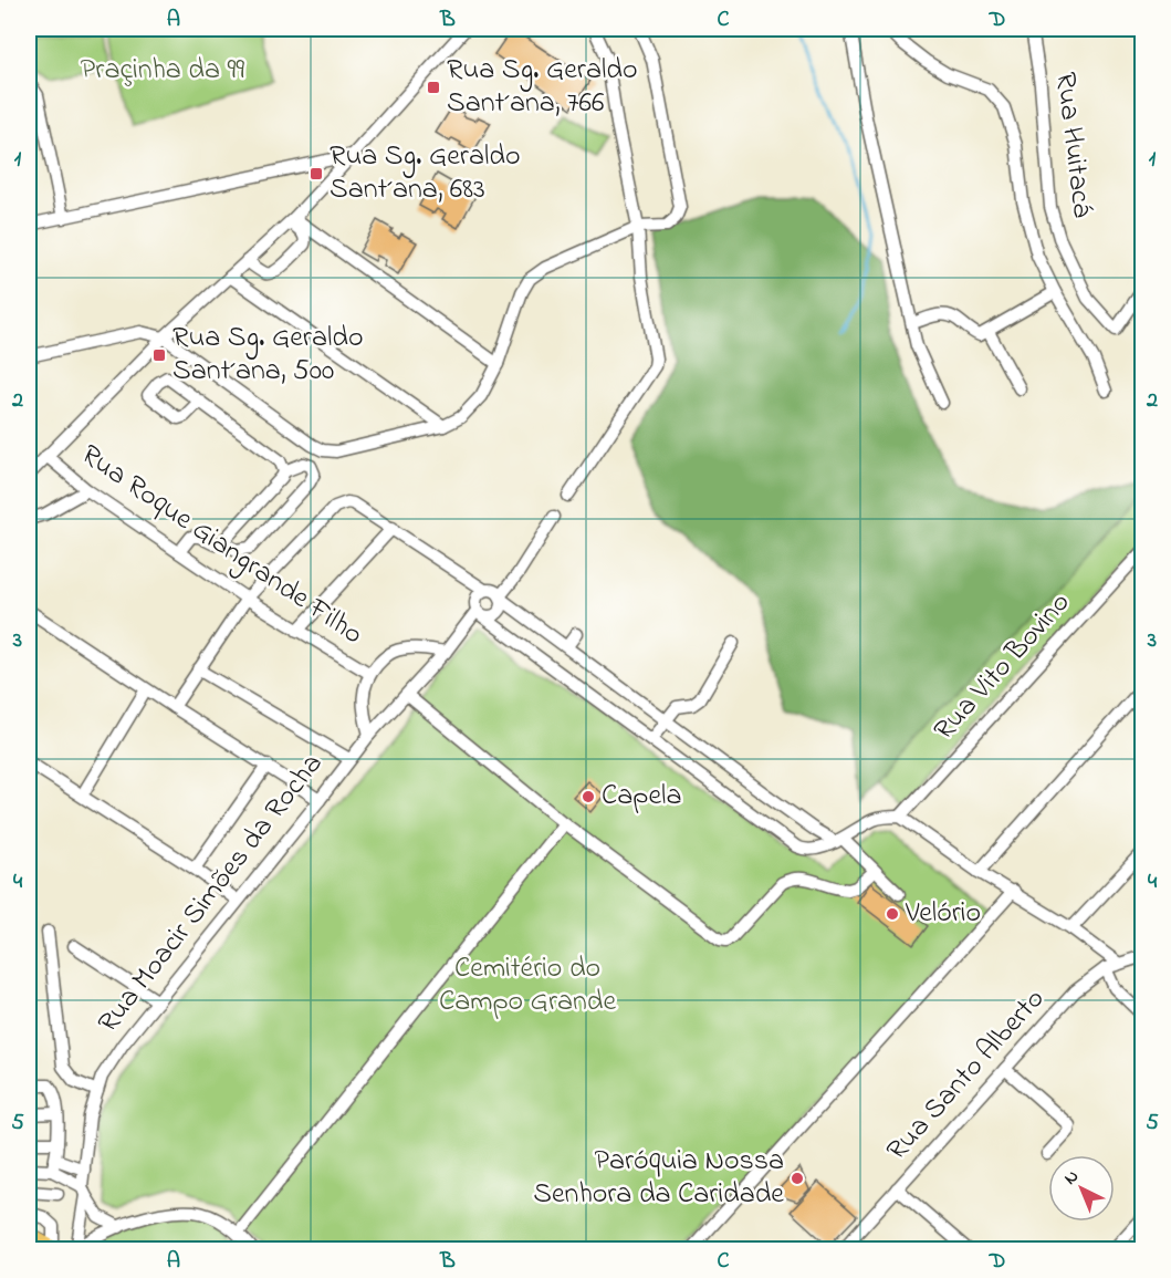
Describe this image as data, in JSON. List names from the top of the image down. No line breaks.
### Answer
{"streets":{"street":["Rua Huitacá","Rua Roque Giangrande Filho","Rua Vito Bovino","Rua Moacir Simões da Rocha","Rua Santo Alberto"]},"parks":["Praçinha da 99","Cemitério do Campo Grande"],"places":{"transit":["Rua Sg. Geraldo Sant´ana, 766","Rua Sg. Geraldo Sant´ana, 683","Rua Sg. Geraldo Sant´ana, 500"],"other":["Capela","Velório","Paróquia Nossa Senhora da Caridade"]},"north":"top left","grid":{"columns":["A","B","C","D"],"rows":["1","2","3","4","5"]}}
